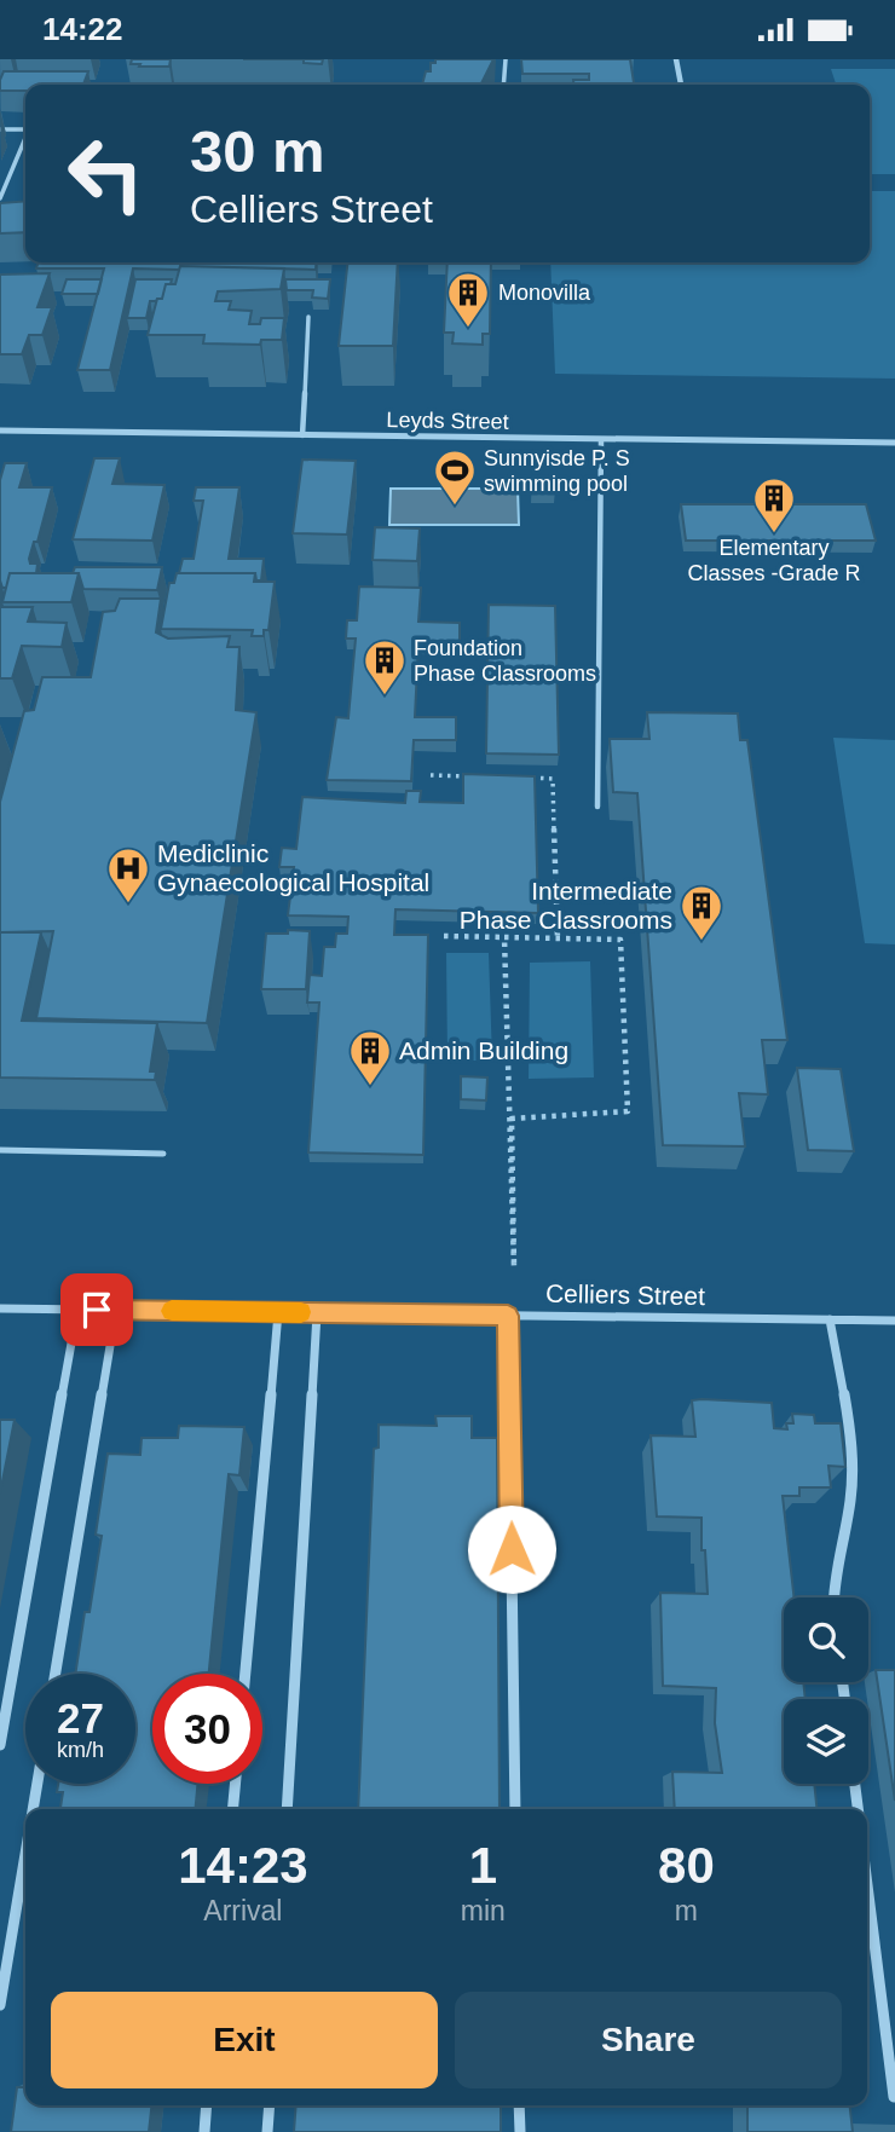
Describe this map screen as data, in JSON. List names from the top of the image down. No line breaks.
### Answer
{"streets":{"street":["Leyds Street","Celliers Street"]},"places":{"building":["Monovilla","Elementary Classes -Grade R","Foundation Phase Classrooms","Intermediate Phase Classrooms","Admin Building"],"sports":["Sunnyisde P. S swimming pool"],"hospital":["Mediclinic Gynaecological Hospital"]},"page":{"status":"14:22","turn":["30 m","Celliers Street"],"speed":"27 km/h","limit":"30","eta":["14:23","Arrival","1","min","80","m"],"buttons":["Exit","Share"]}}
